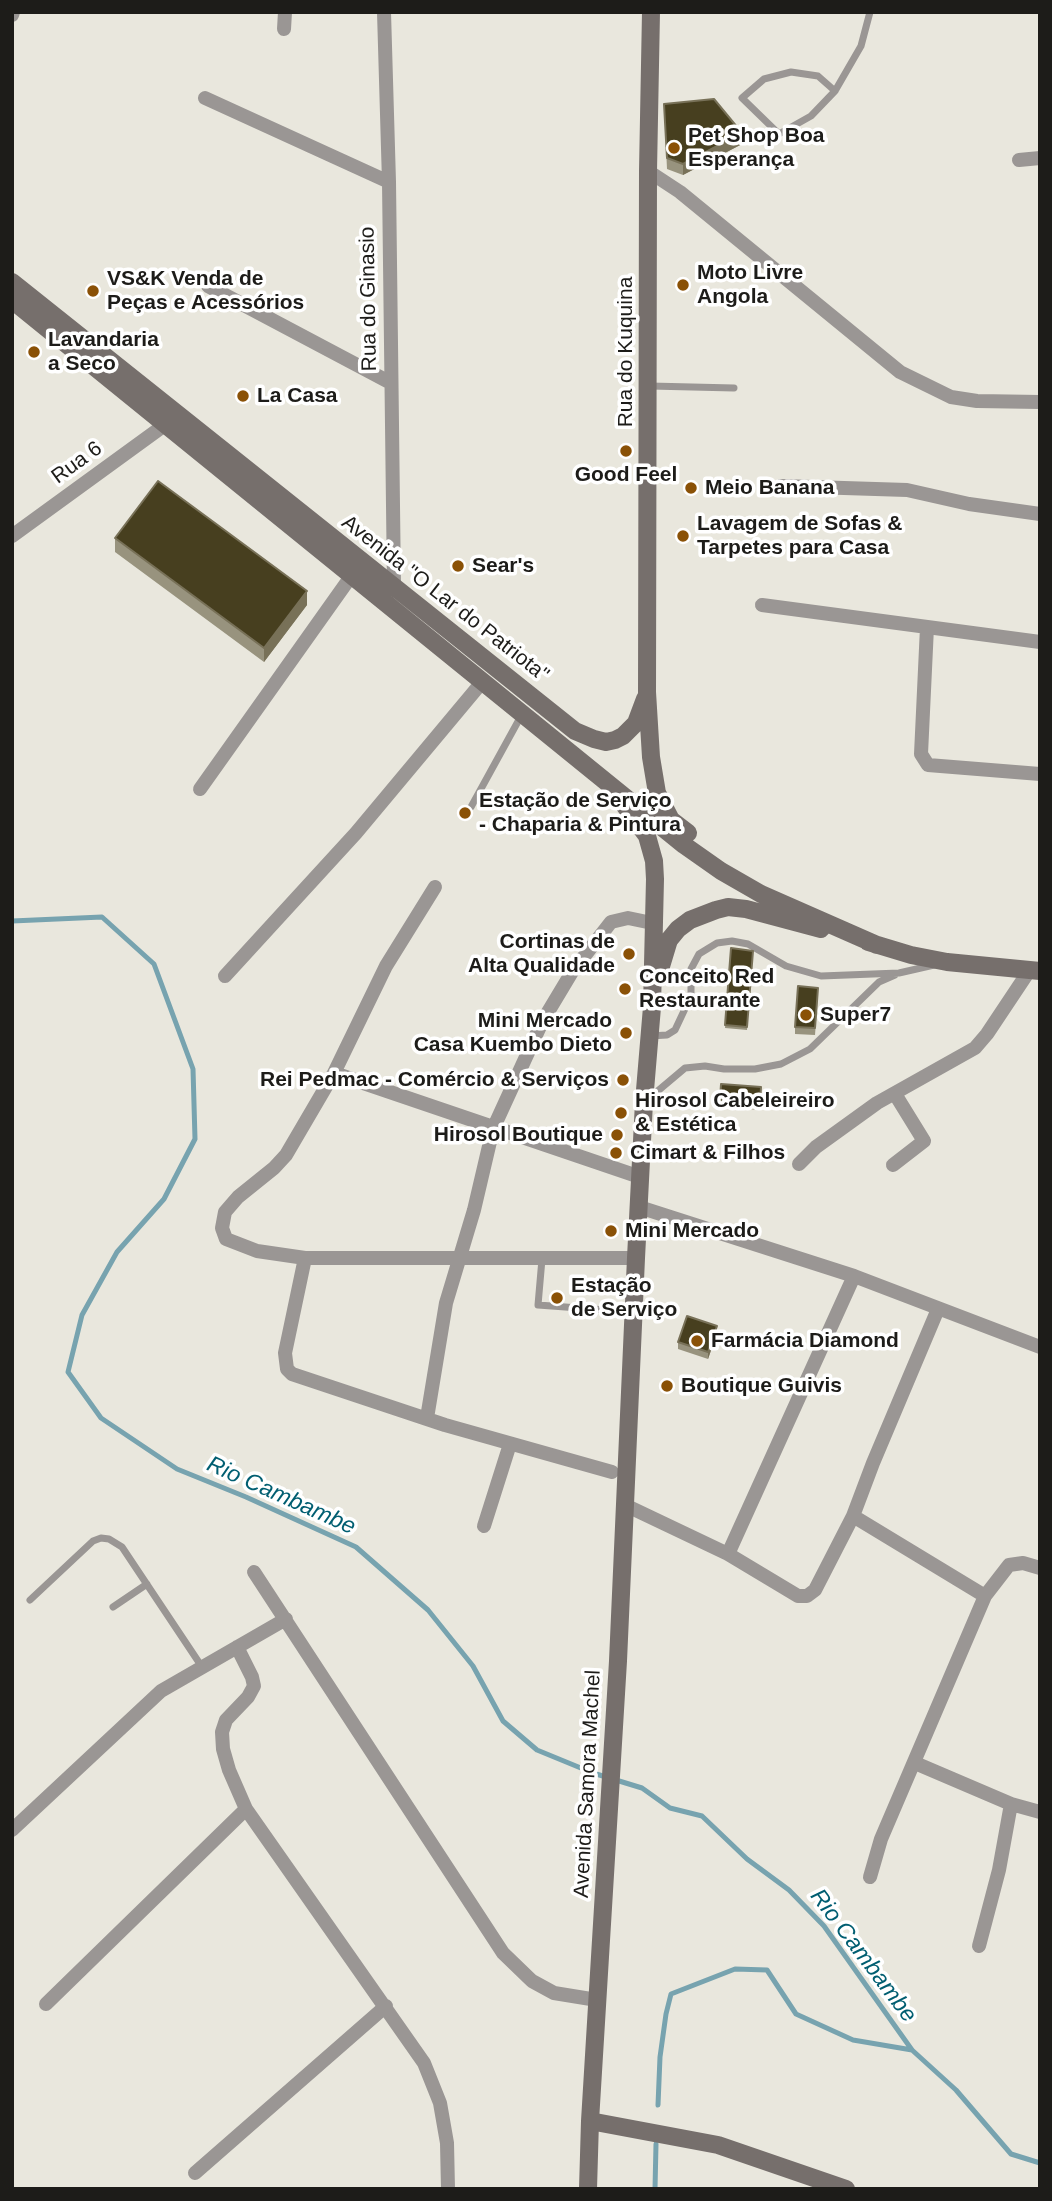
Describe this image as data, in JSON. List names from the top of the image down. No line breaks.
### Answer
{"streets":{"main road":["Rua do Kuquina","Avenida \"O Lar do Patriota\"","Avenida Samora Machel"],"street":["Rua do Ginasio","Rua 6"]},"crossings":[["Rua do Ginasio","Avenida \"O Lar do Patriota\""],["Rua do Kuquina","Avenida \"O Lar do Patriota\""],["Rua 6","Avenida \"O Lar do Patriota\""],["Avenida \"O Lar do Patriota\"","Avenida Samora Machel"]],"water":["Rio Cambambe"],"places":["Pet Shop Boa Esperança","Moto Livre Angola","VS&K Venda de Peças e Acessórios","Lavandaria a Seco","La Casa","Good Feel","Meio Banana","Lavagem de Sofas & Tarpetes para Casa","Sear's","Estação de Serviço - Chaparia & Pintura","Cortinas de Alta Qualidade","Conceito Red Restaurante","Super7","Mini Mercado Casa Kuembo Dieto","Rei Pedmac - Comércio & Serviços","Hirosol Cabeleireiro & Estética","Hirosol Boutique","Cimart & Filhos","Mini Mercado","Estação de Serviço","Farmácia Diamond","Boutique Guivis"]}
